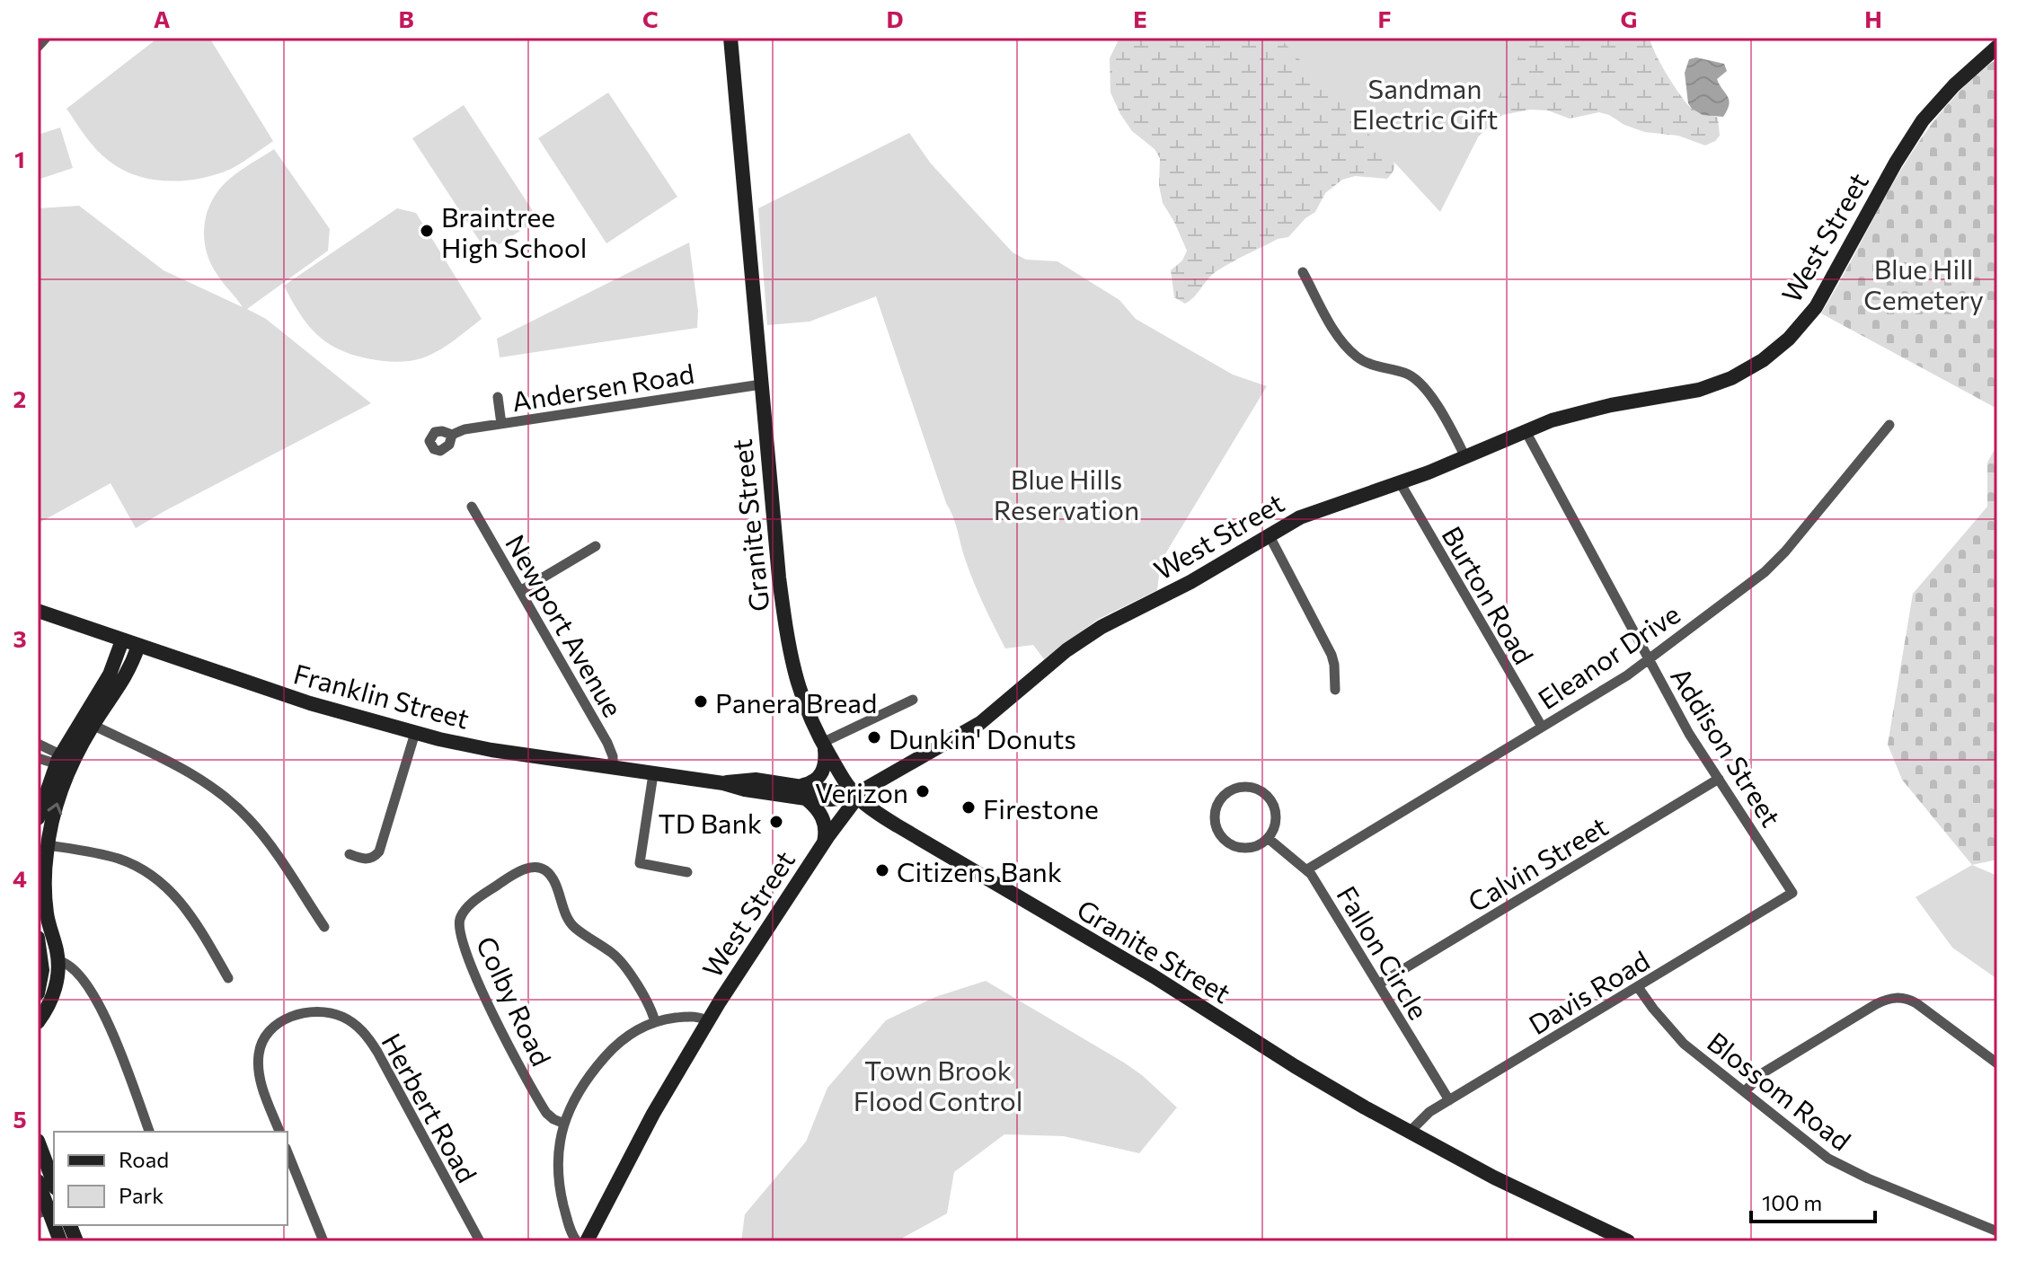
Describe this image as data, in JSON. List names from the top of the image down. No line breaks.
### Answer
{"streets":{"main road":["West Street","Granite Street","Franklin Street"],"street":["Andersen Road","Burton Road","Newport Avenue","Eleanor Drive","Addison Street","Calvin Street","Fallon Circle","Davis Road","Colby Road","Blossom Road","Herbert Road"]},"crossings":[["West Street","Granite Street"],["West Street","Burton Road"],["West Street","Franklin Street"],["West Street","Addison Street"],["Andersen Road","Granite Street"],["Granite Street","Franklin Street"],["Granite Street","Davis Road"],["Burton Road","Eleanor Drive"],["Newport Avenue","Franklin Street"],["Eleanor Drive","Addison Street"],["Eleanor Drive","Fallon Circle"],["Addison Street","Calvin Street"],["Addison Street","Davis Road"],["Calvin Street","Fallon Circle"],["Fallon Circle","Davis Road"],["Davis Road","Blossom Road"]],"parks":["Sandman Electric Gift","Blue Hill Cemetery","Blue Hills Reservation","Town Brook Flood Control"],"places":["Braintree High School","Panera Bread","Dunkin' Donuts","Verizon","Firestone","TD Bank","Citizens Bank"],"legend":["Road","Park"],"scale_bar":"100 m","grid":{"columns":["A","B","C","D","E","F","G","H"],"rows":["1","2","3","4","5"]}}
